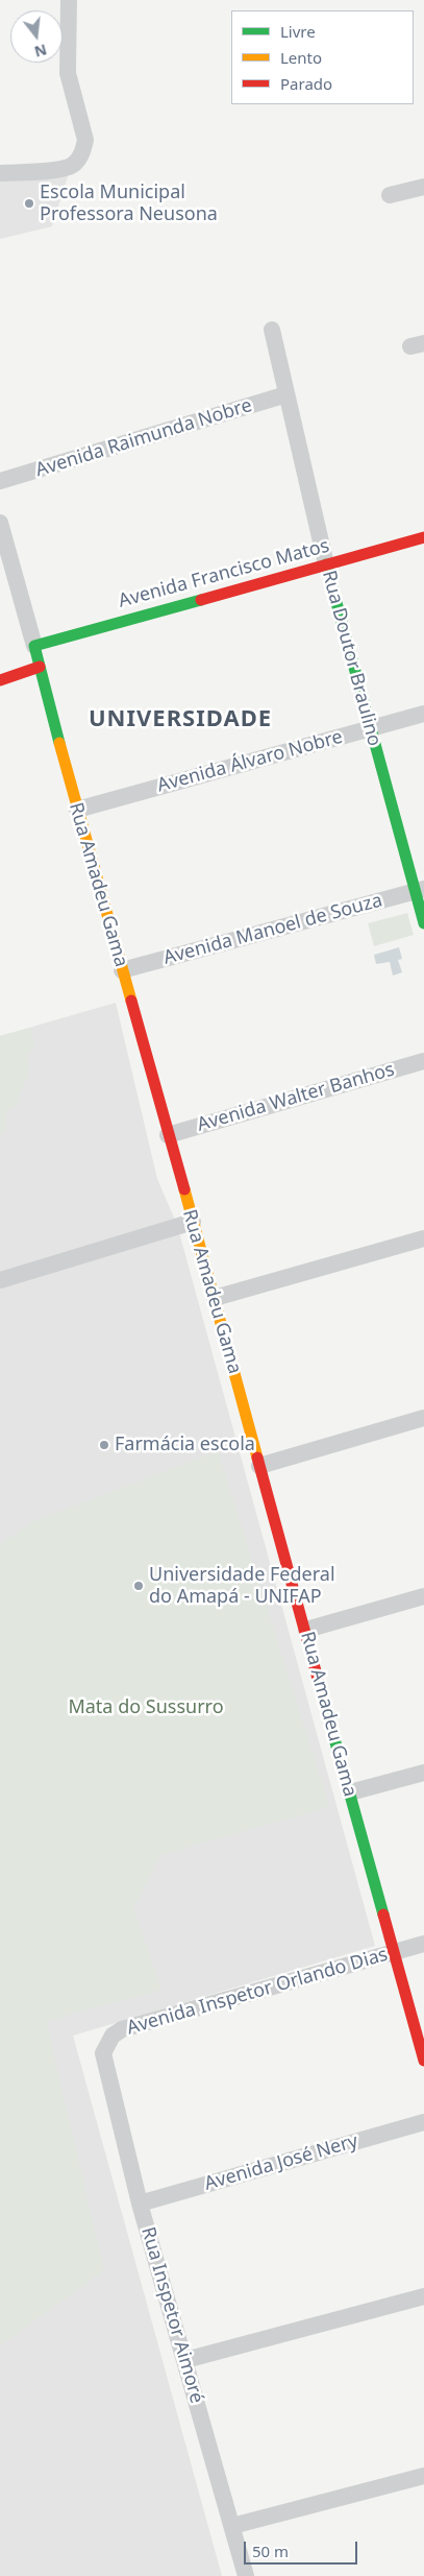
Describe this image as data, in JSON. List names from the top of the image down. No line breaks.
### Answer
{"streets":{"street":["Avenida Raimunda Nobre","Avenida Francisco Matos","Rua Doutor Braulino","Avenida Álvaro Nobre","Rua Amadeu Gama","Avenida Manoel de Souza","Avenida Walter Banhos","Avenida Inspetor Orlando Dias","Avenida José Nery","Rua Inspetor Aimoré"]},"crossings":[["Avenida Raimunda Nobre","Rua Doutor Braulino"],["Avenida Francisco Matos","Rua Doutor Braulino"],["Avenida Francisco Matos","Rua Amadeu Gama"],["Rua Doutor Braulino","Avenida Álvaro Nobre"],["Rua Doutor Braulino","Avenida Manoel de Souza"],["Avenida Álvaro Nobre","Rua Amadeu Gama"],["Rua Amadeu Gama","Avenida Manoel de Souza"],["Rua Amadeu Gama","Avenida Walter Banhos"],["Rua Amadeu Gama","Avenida Inspetor Orlando Dias"],["Avenida Inspetor Orlando Dias","Rua Inspetor Aimoré"],["Avenida José Nery","Rua Inspetor Aimoré"]],"districts":["UNIVERSIDADE"],"parks":["Mata do Sussurro"],"places":["Escola Municipal Professora Neusona","Farmácia escola","Universidade Federal do Amapá - UNIFAP"],"legend":["Livre","Lento","Parado"],"scale_bar":"50 m","north":"bottom"}
